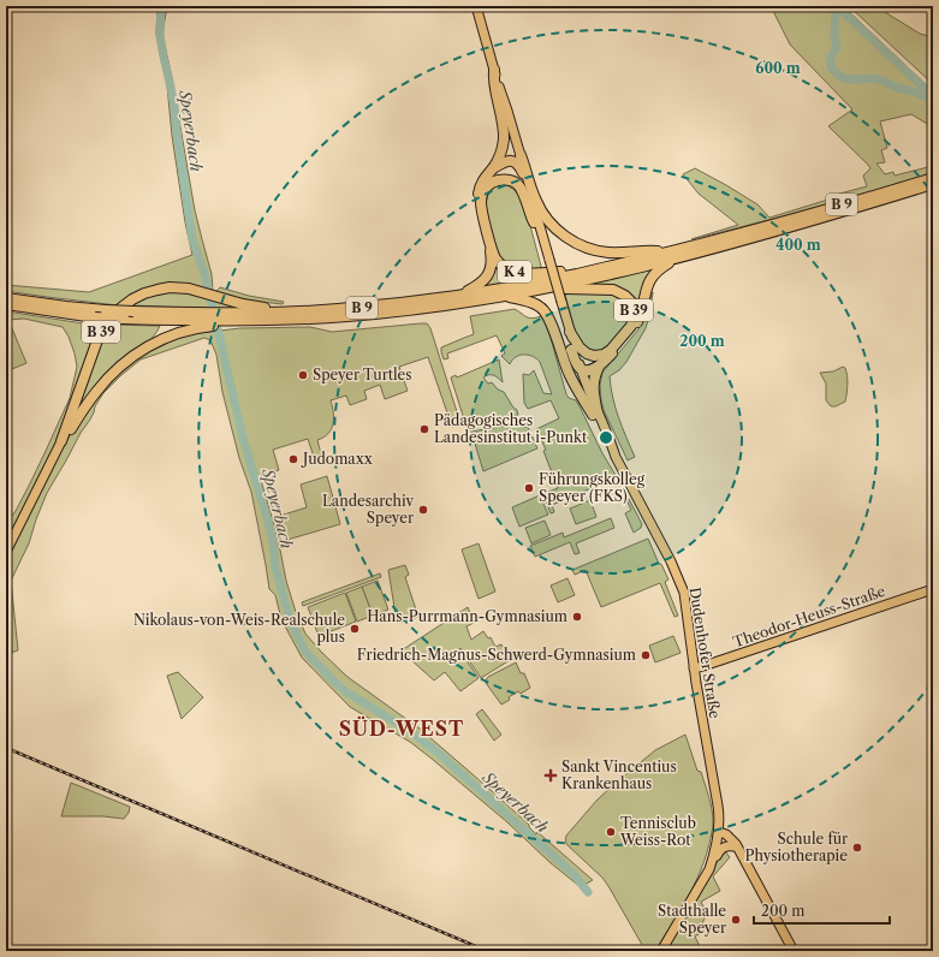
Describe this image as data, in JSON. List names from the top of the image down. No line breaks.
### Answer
{"streets":{"highway":["B 9","K 4","B 39"],"main road":["Theodor-Heuss-Straße","Dudenhofer Straße"]},"crossings":[["B 9","K 4"],["B 9","B 39"],["B 9","Dudenhofer Straße"],["K 4","B 39"],["K 4","Dudenhofer Straße"],["B 39","Dudenhofer Straße"],["Theodor-Heuss-Straße","Dudenhofer Straße"]],"districts":["SÜD-WEST"],"water":["Speyerbach"],"places":{"other":["Speyer Turtles","Pädagogisches Landesinstitut i-Punkt","Judomaxx","Führungskolleg Speyer (FKS)","Landesarchiv Speyer","Hans-Purrmann-Gymnasium","Nikolaus-von-Weis-Realschule plus","Friedrich-Magnus-Schwerd-Gymnasium","Tennisclub Weiss-Rot","Schule für Physiotherapie","Stadthalle Speyer"],"health":["Sankt Vincentius Krankenhaus"]},"scale_bar":"200 m","rings":["600 m","400 m","200 m"]}
